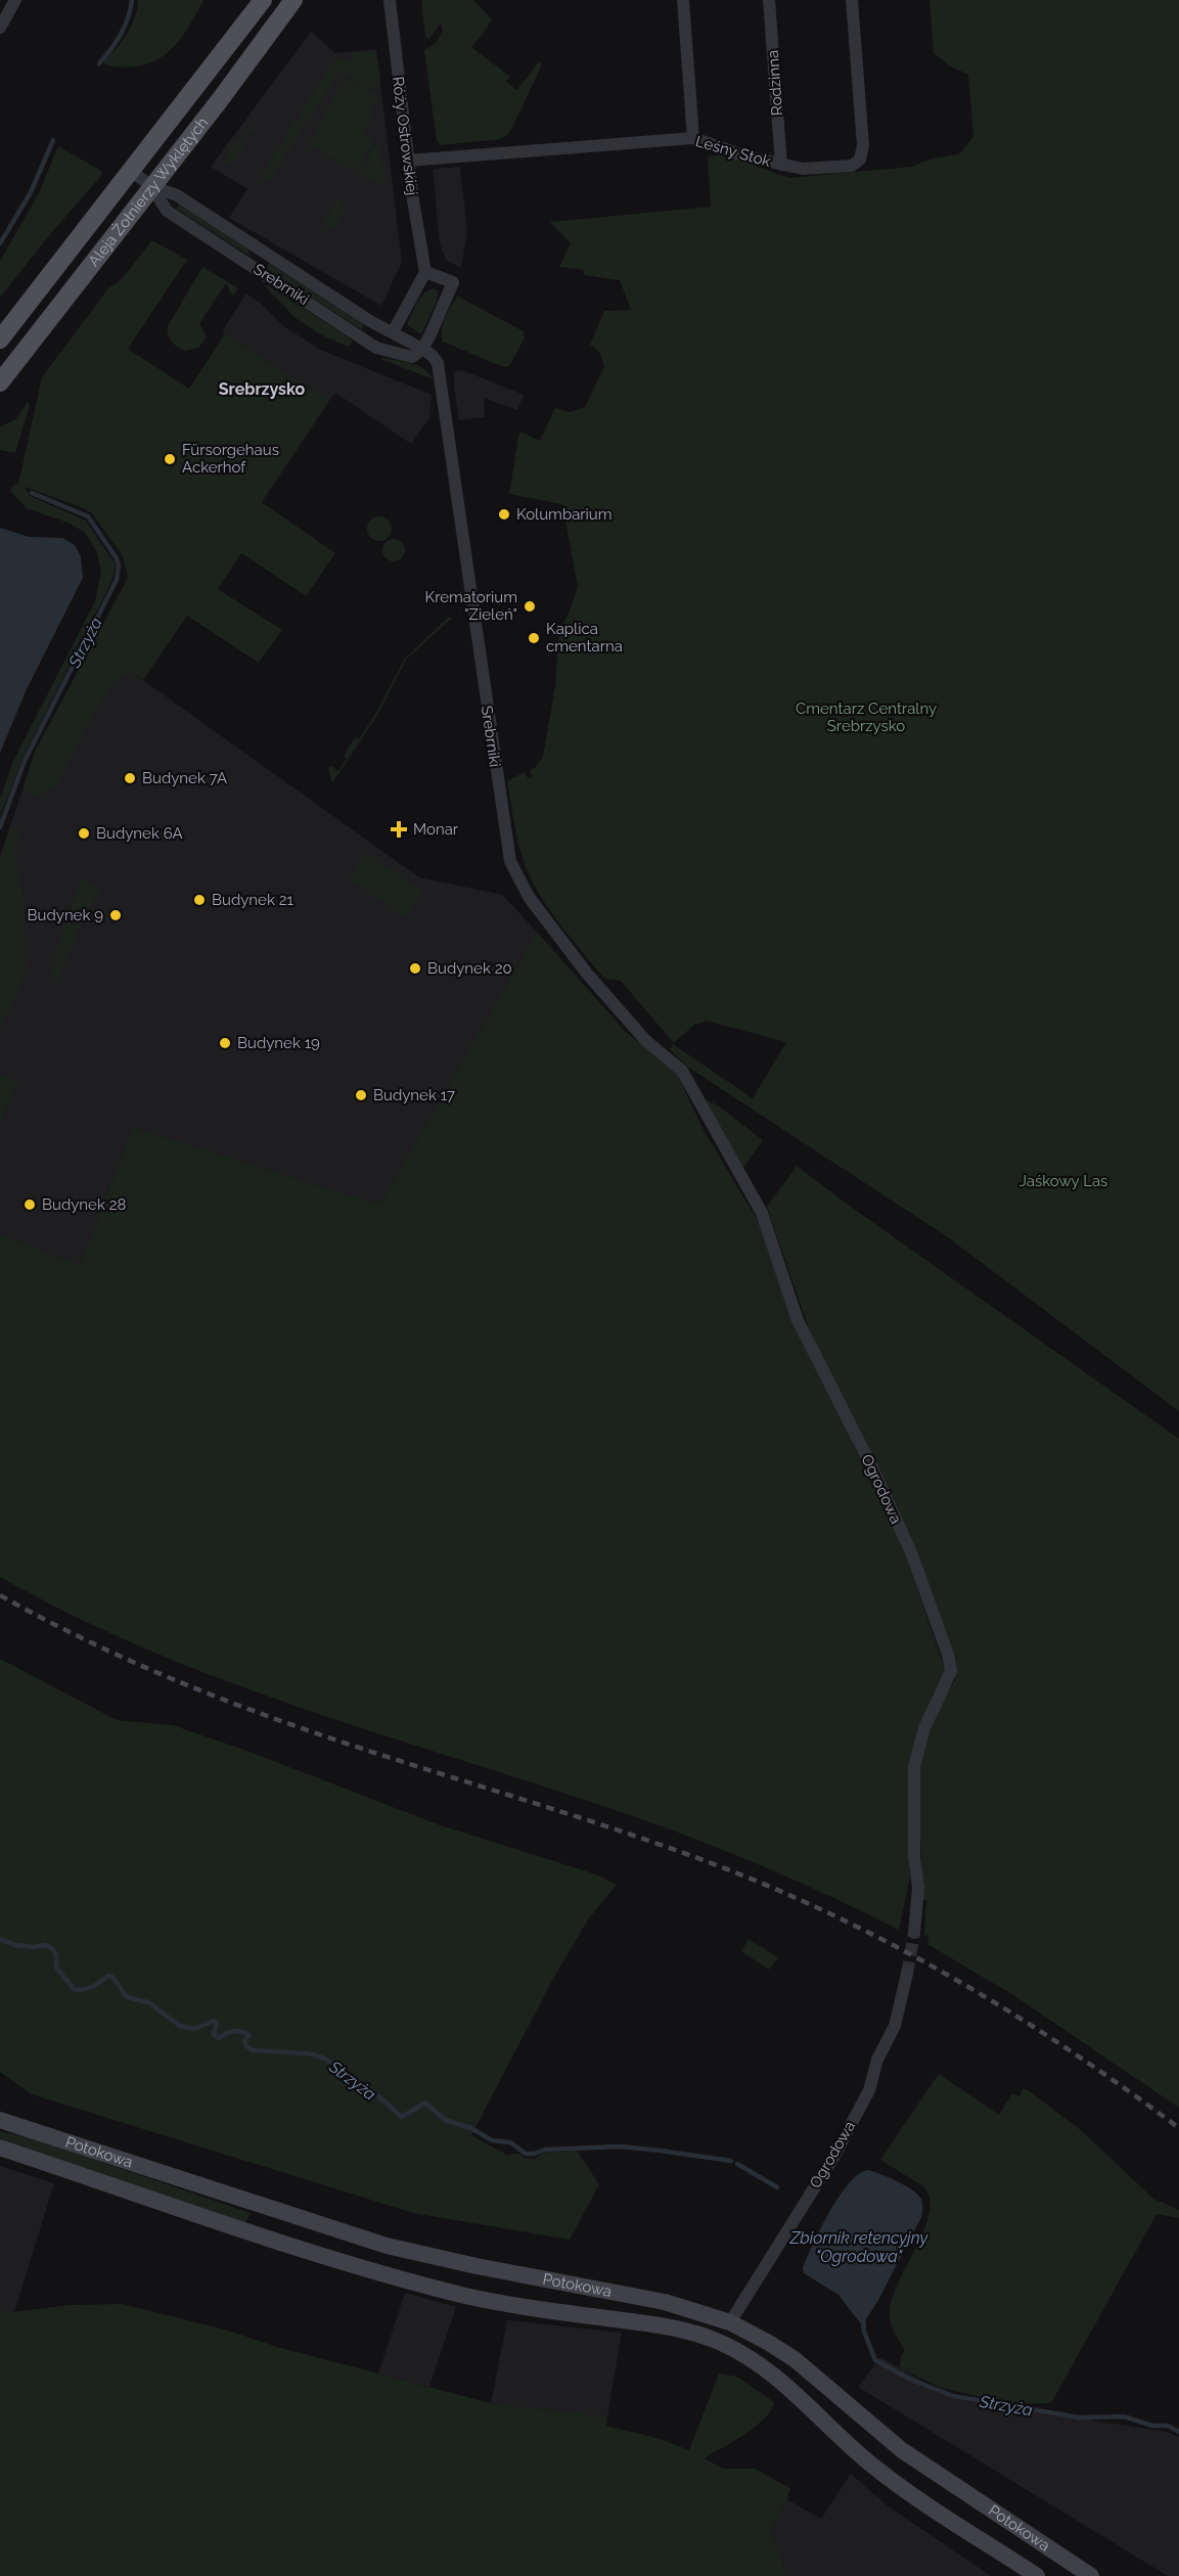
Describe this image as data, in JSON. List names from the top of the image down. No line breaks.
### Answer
{"streets":{"main road":["Aleja Żołnierzy Wyklętych","Potokowa"],"street":["Rodzinna","Róży Ostrowskiej","Leśny Stok","Srebrniki","Ogrodowa"]},"crossings":[["Rodzinna","Leśny Stok"],["Róży Ostrowskiej","Leśny Stok"],["Aleja Żołnierzy Wyklętych","Srebrniki"],["Srebrniki","Ogrodowa"],["Ogrodowa","Potokowa"]],"districts":["Srebrzysko"],"water":["Strzyża","Zbiornik retencyjny \"Ogrodowa\""],"parks":["Cmentarz Centralny Srebrzysko","Jaśkowy Las"],"places":{"other":["Fürsorgehaus Ackerhof","Kolumbarium","Krematorium \"Zieleń\"","Kaplica cmentarna","Budynek 7A","Budynek 6A","Budynek 21","Budynek 9","Budynek 20","Budynek 19","Budynek 17","Budynek 28"],"health":["Monar"]}}
